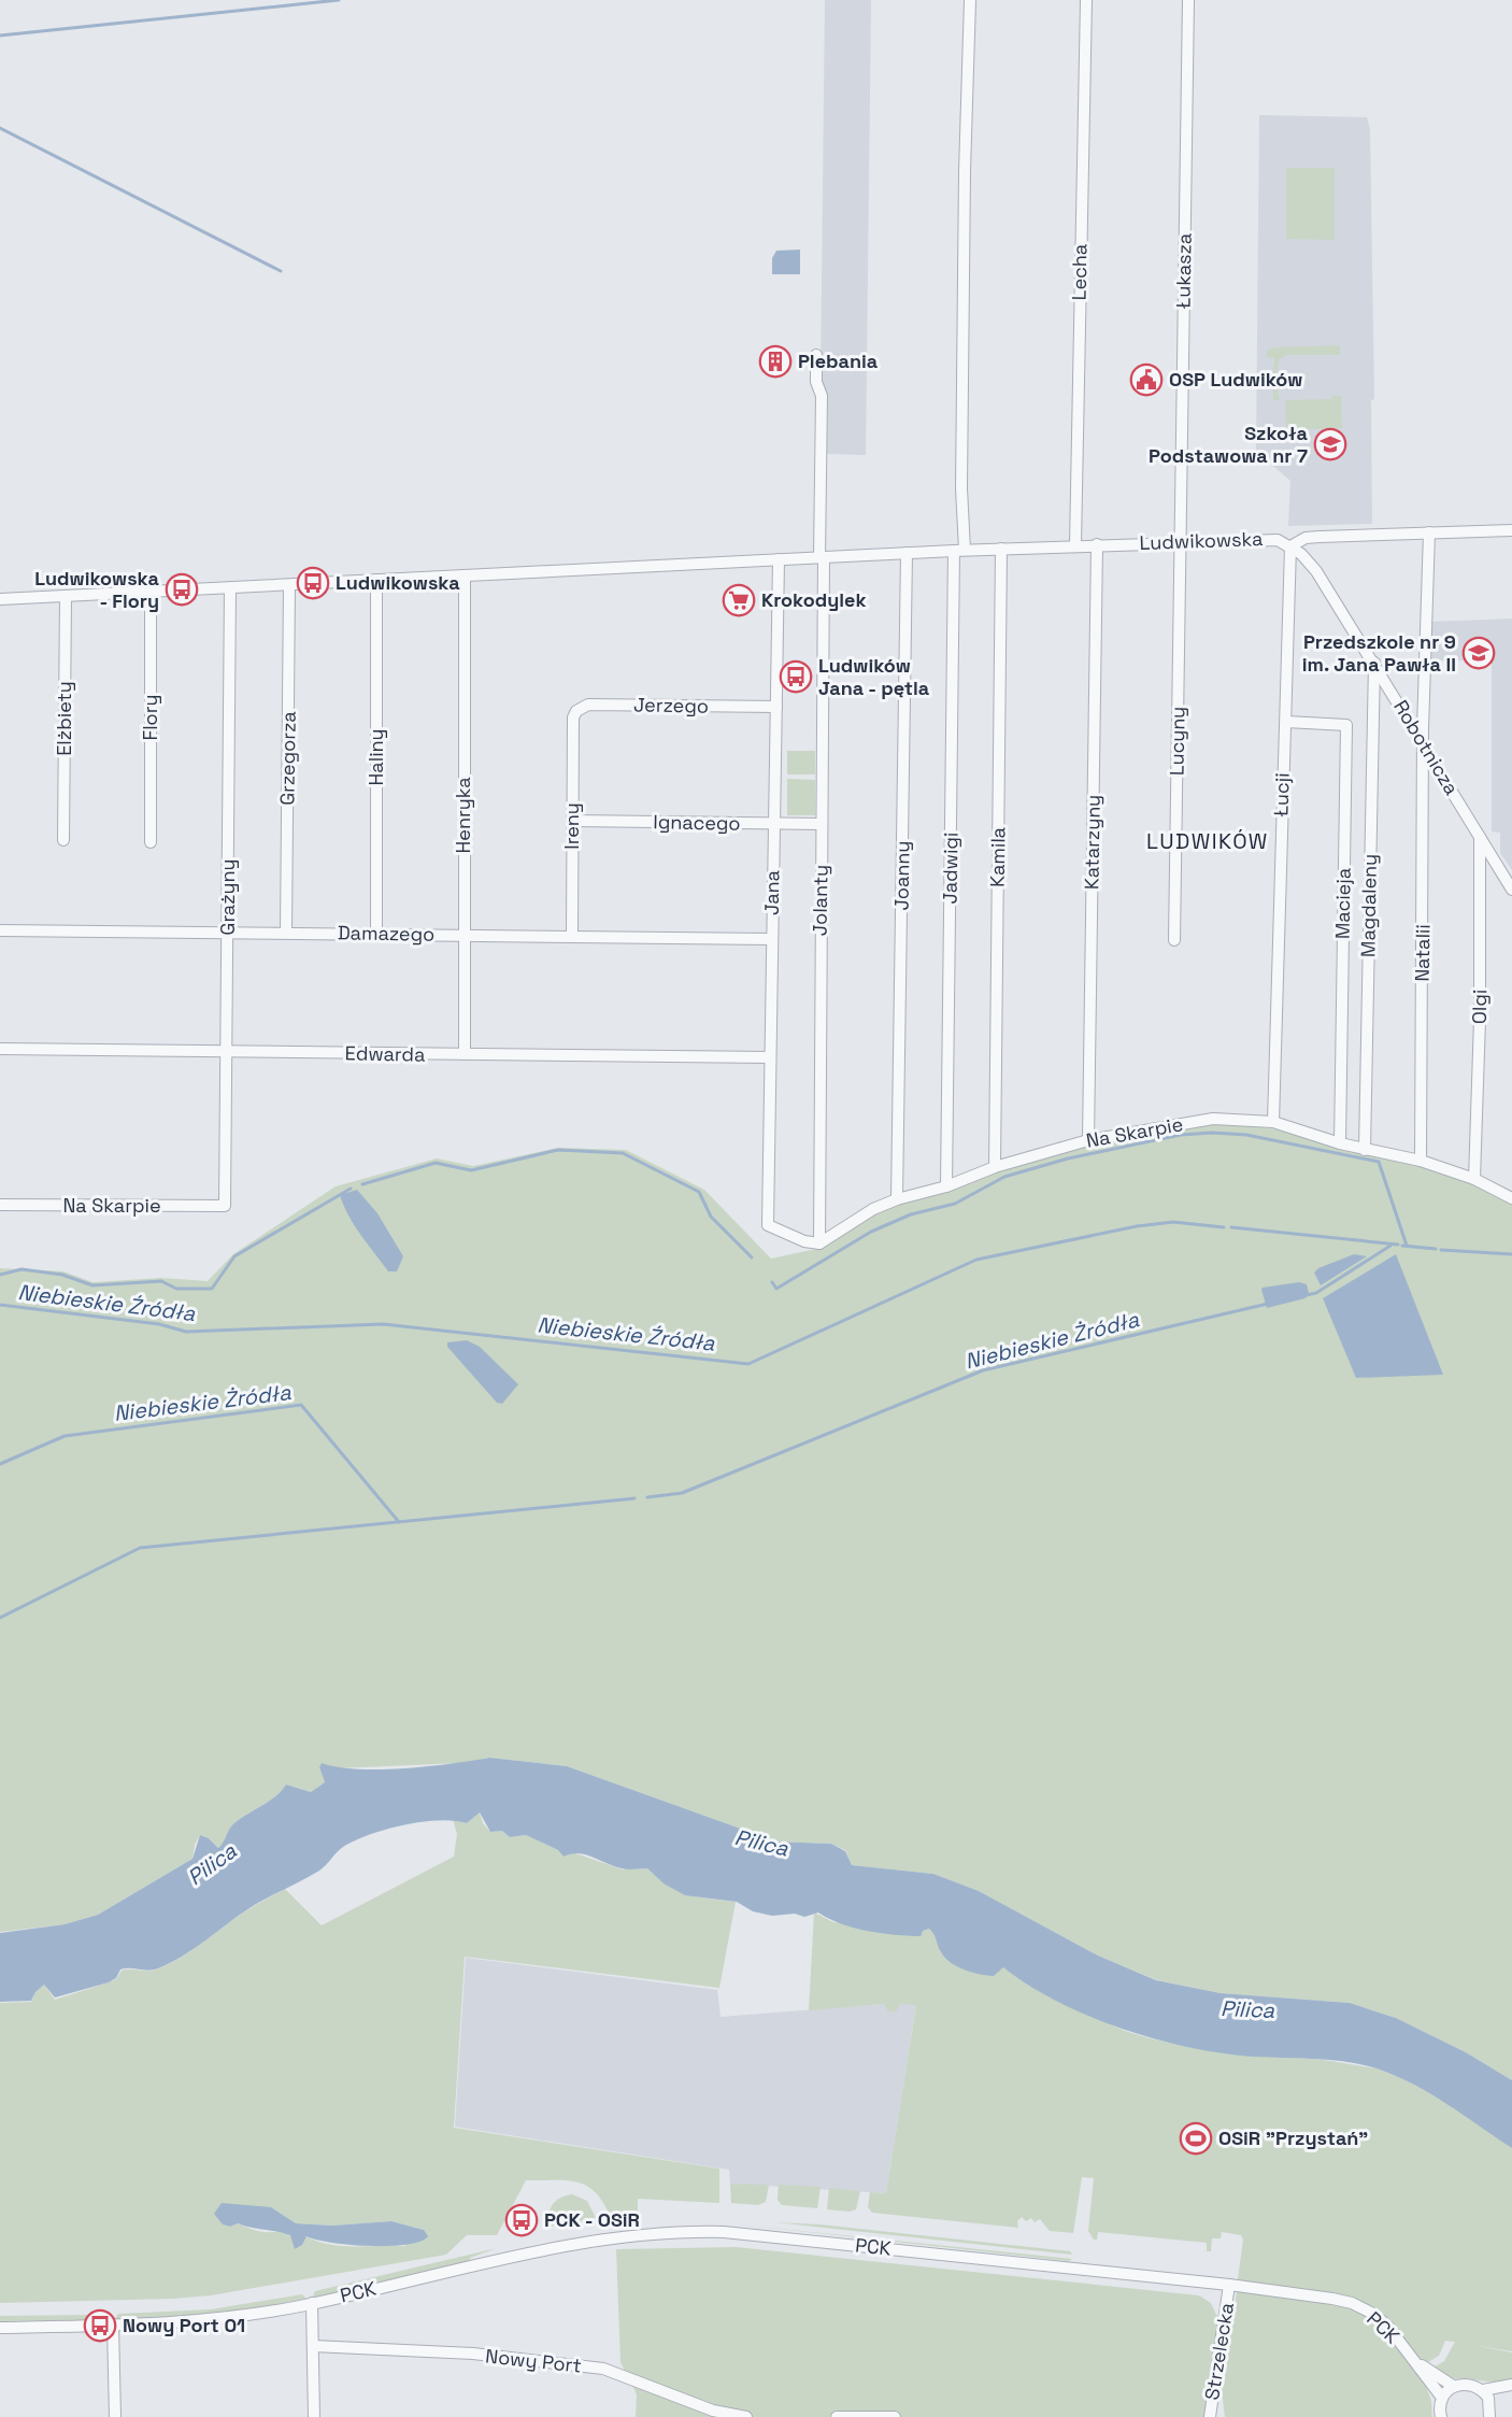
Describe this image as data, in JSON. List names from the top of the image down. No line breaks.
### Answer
{"streets":{"street":["Łukasza","Lecha","Ludwikowska","Jerzego","Flory","Elżbiety","Lucyny","Robotnicza","Haliny","Grzegorza","Łucji","Henryka","Ignacego","Ireny","Katarzyny","Kamila","Jadwigi","Joanny","Jana","Grażyny","Jolanty","Macieja","Magdaleny","Damazego","Natalii","Olgi","Edwarda","Na Skarpie","PCK","Strzelecka","Nowy Port"]},"crossings":[["Łukasza","Ludwikowska"],["Łukasza","Lucyny"],["Lecha","Ludwikowska"],["Ludwikowska","Flory"],["Ludwikowska","Elżbiety"],["Ludwikowska","Lucyny"],["Ludwikowska","Robotnicza"],["Ludwikowska","Haliny"],["Ludwikowska","Grzegorza"],["Ludwikowska","Łucji"],["Ludwikowska","Henryka"],["Ludwikowska","Katarzyny"],["Ludwikowska","Kamila"],["Ludwikowska","Jadwigi"],["Ludwikowska","Joanny"],["Ludwikowska","Jana"],["Ludwikowska","Grażyny"],["Ludwikowska","Jolanty"],["Ludwikowska","Natalii"],["Jerzego","Ireny"],["Jerzego","Jana"],["Robotnicza","Łucji"],["Robotnicza","Magdaleny"],["Robotnicza","Natalii"],["Robotnicza","Olgi"],["Haliny","Damazego"],["Grzegorza","Damazego"],["Łucji","Macieja"],["Łucji","Na Skarpie"],["Henryka","Damazego"],["Henryka","Edwarda"],["Ignacego","Ireny"],["Ignacego","Jana"],["Ignacego","Jolanty"],["Ireny","Damazego"],["Katarzyny","Na Skarpie"],["Kamila","Na Skarpie"],["Jadwigi","Na Skarpie"],["Joanny","Na Skarpie"],["Jana","Jolanty"],["Jana","Damazego"],["Jana","Edwarda"],["Jana","Na Skarpie"],["Grażyny","Damazego"],["Grażyny","Edwarda"],["Grażyny","Na Skarpie"],["Jolanty","Na Skarpie"],["Macieja","Na Skarpie"],["Magdaleny","Na Skarpie"],["Natalii","Na Skarpie"],["Olgi","Na Skarpie"],["PCK","Strzelecka"]],"districts":["LUDWIKÓW"],"water":["Niebieskie Źródła","Niebieskie Żródła","Pilica"],"places":{"building":["Plebania"],"public building":["OSP Ludwików"],"school or university":["Szkoła Podstawowa nr 7","Przedszkole nr 9 im. Jana Pawła II"],"bus stop":["Ludwikowska","Ludwikowska - Flory","Ludwików Jana - pętla","PCK - OSiR","Nowy Port 01"],"supermarket":["Krokodylek"],"sports":["OSiR \"Przystań\""]}}
